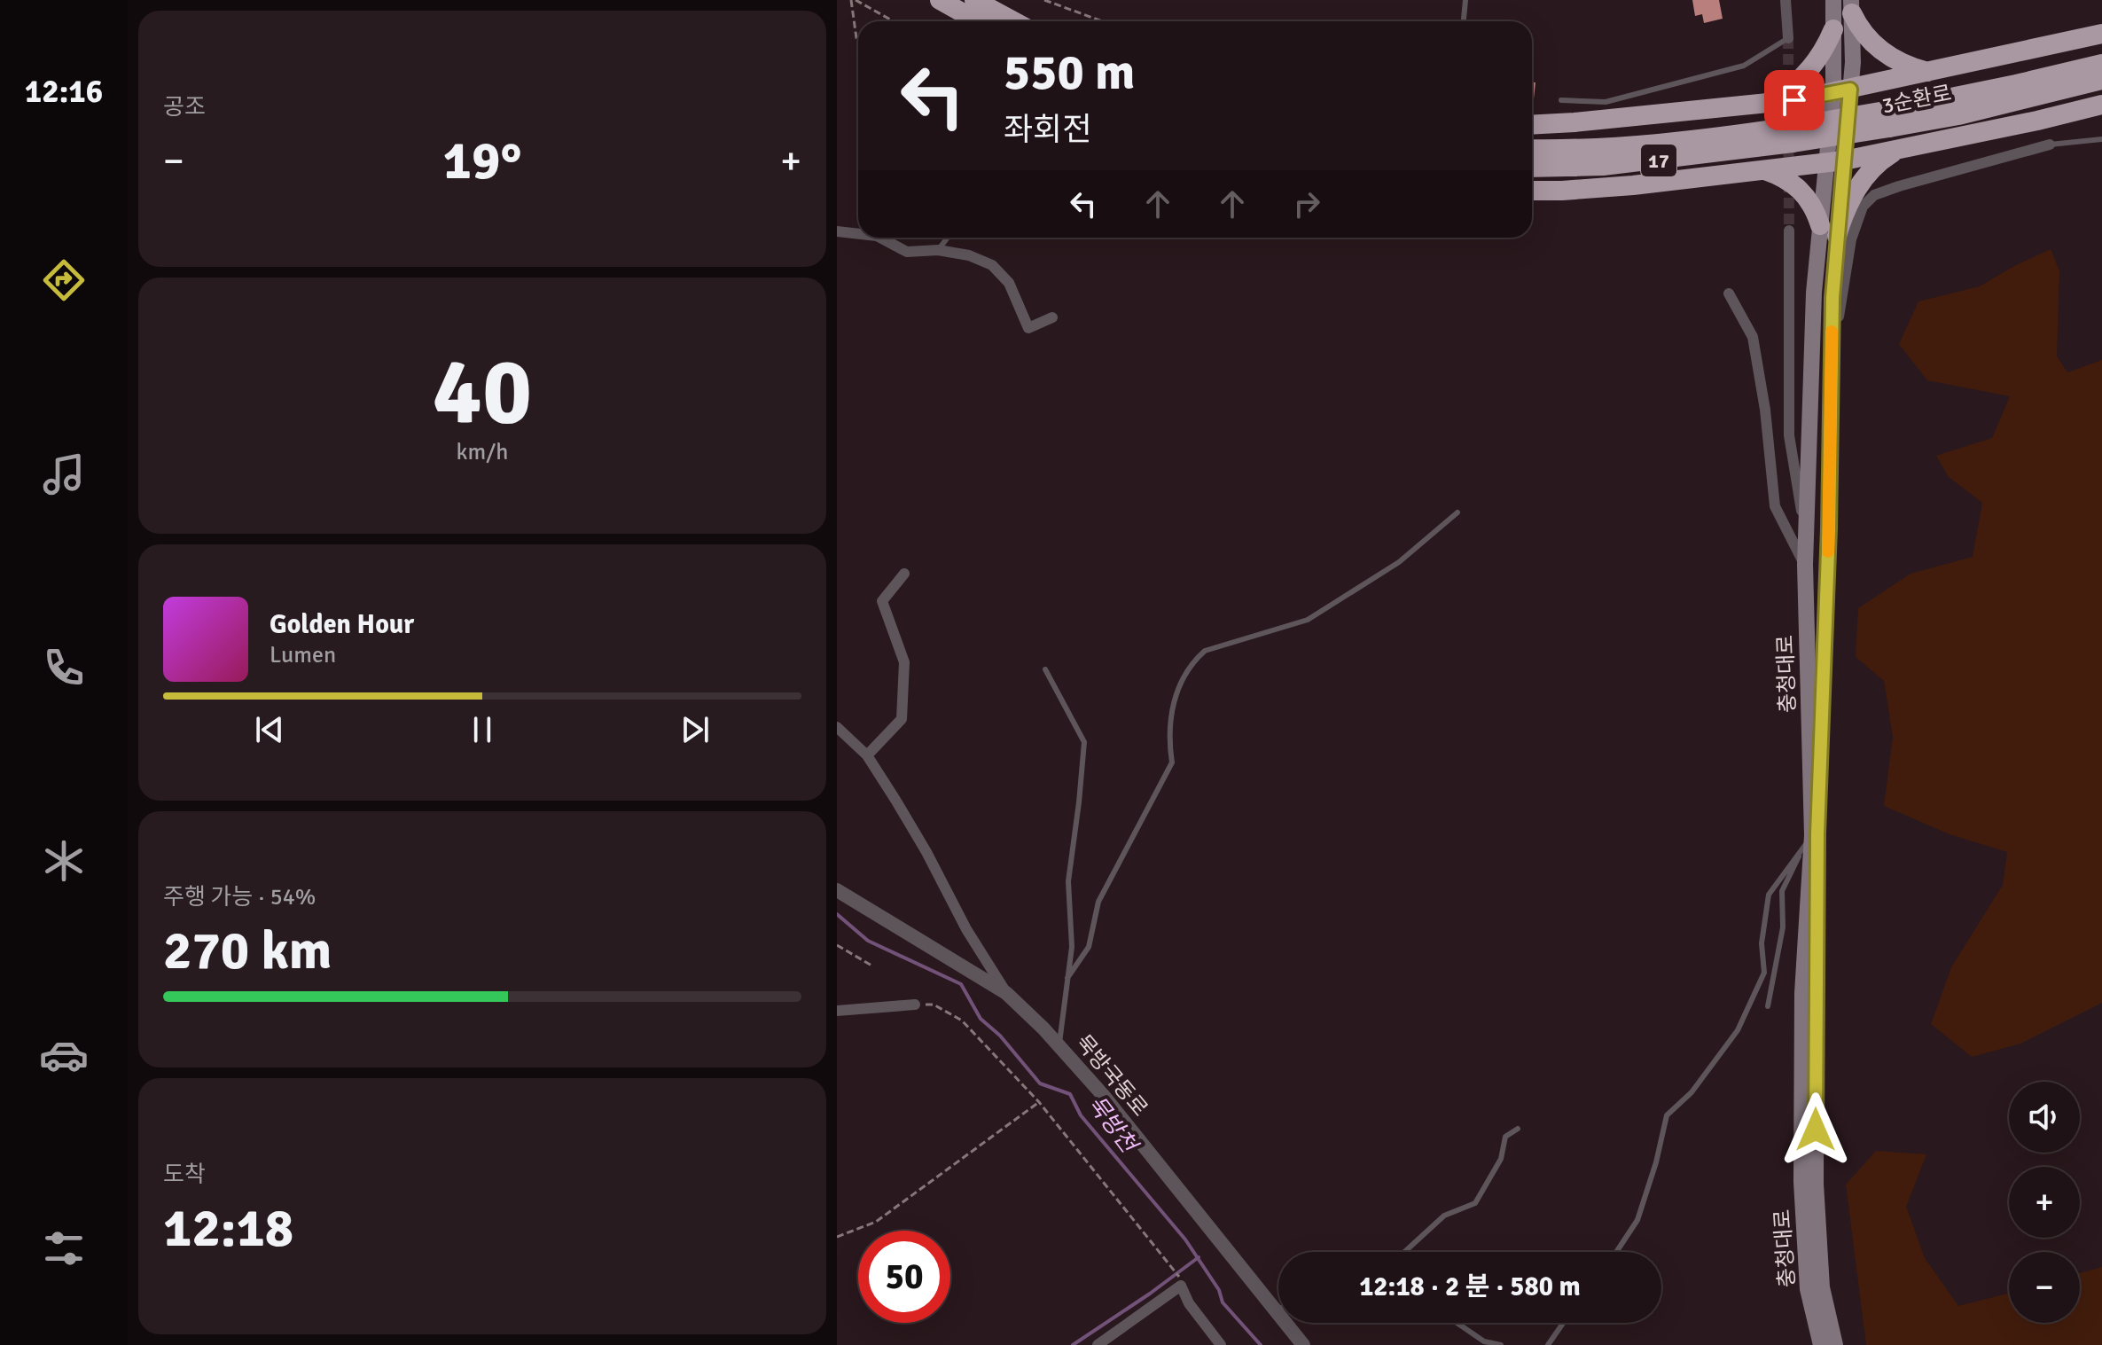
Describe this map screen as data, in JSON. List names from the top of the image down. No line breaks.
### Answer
{"streets":{"highway":["3순환로","17"],"main road":["충청대로"],"street":["묵방국동로"]},"water":["묵방천"],"page":{"tabs":"12:16","tile":["공조",["40","km/h"],["주행 가능 · 54%","270 km"],["도착","12:18"]],"turn":["550 m","좌회전"],"heat":["−","19°","+"],"song":["Golden Hour","Lumen"],"map_buttons":["+","−"],"limit":"50","trip":"12:18 · 2 분 · 580 m"}}
